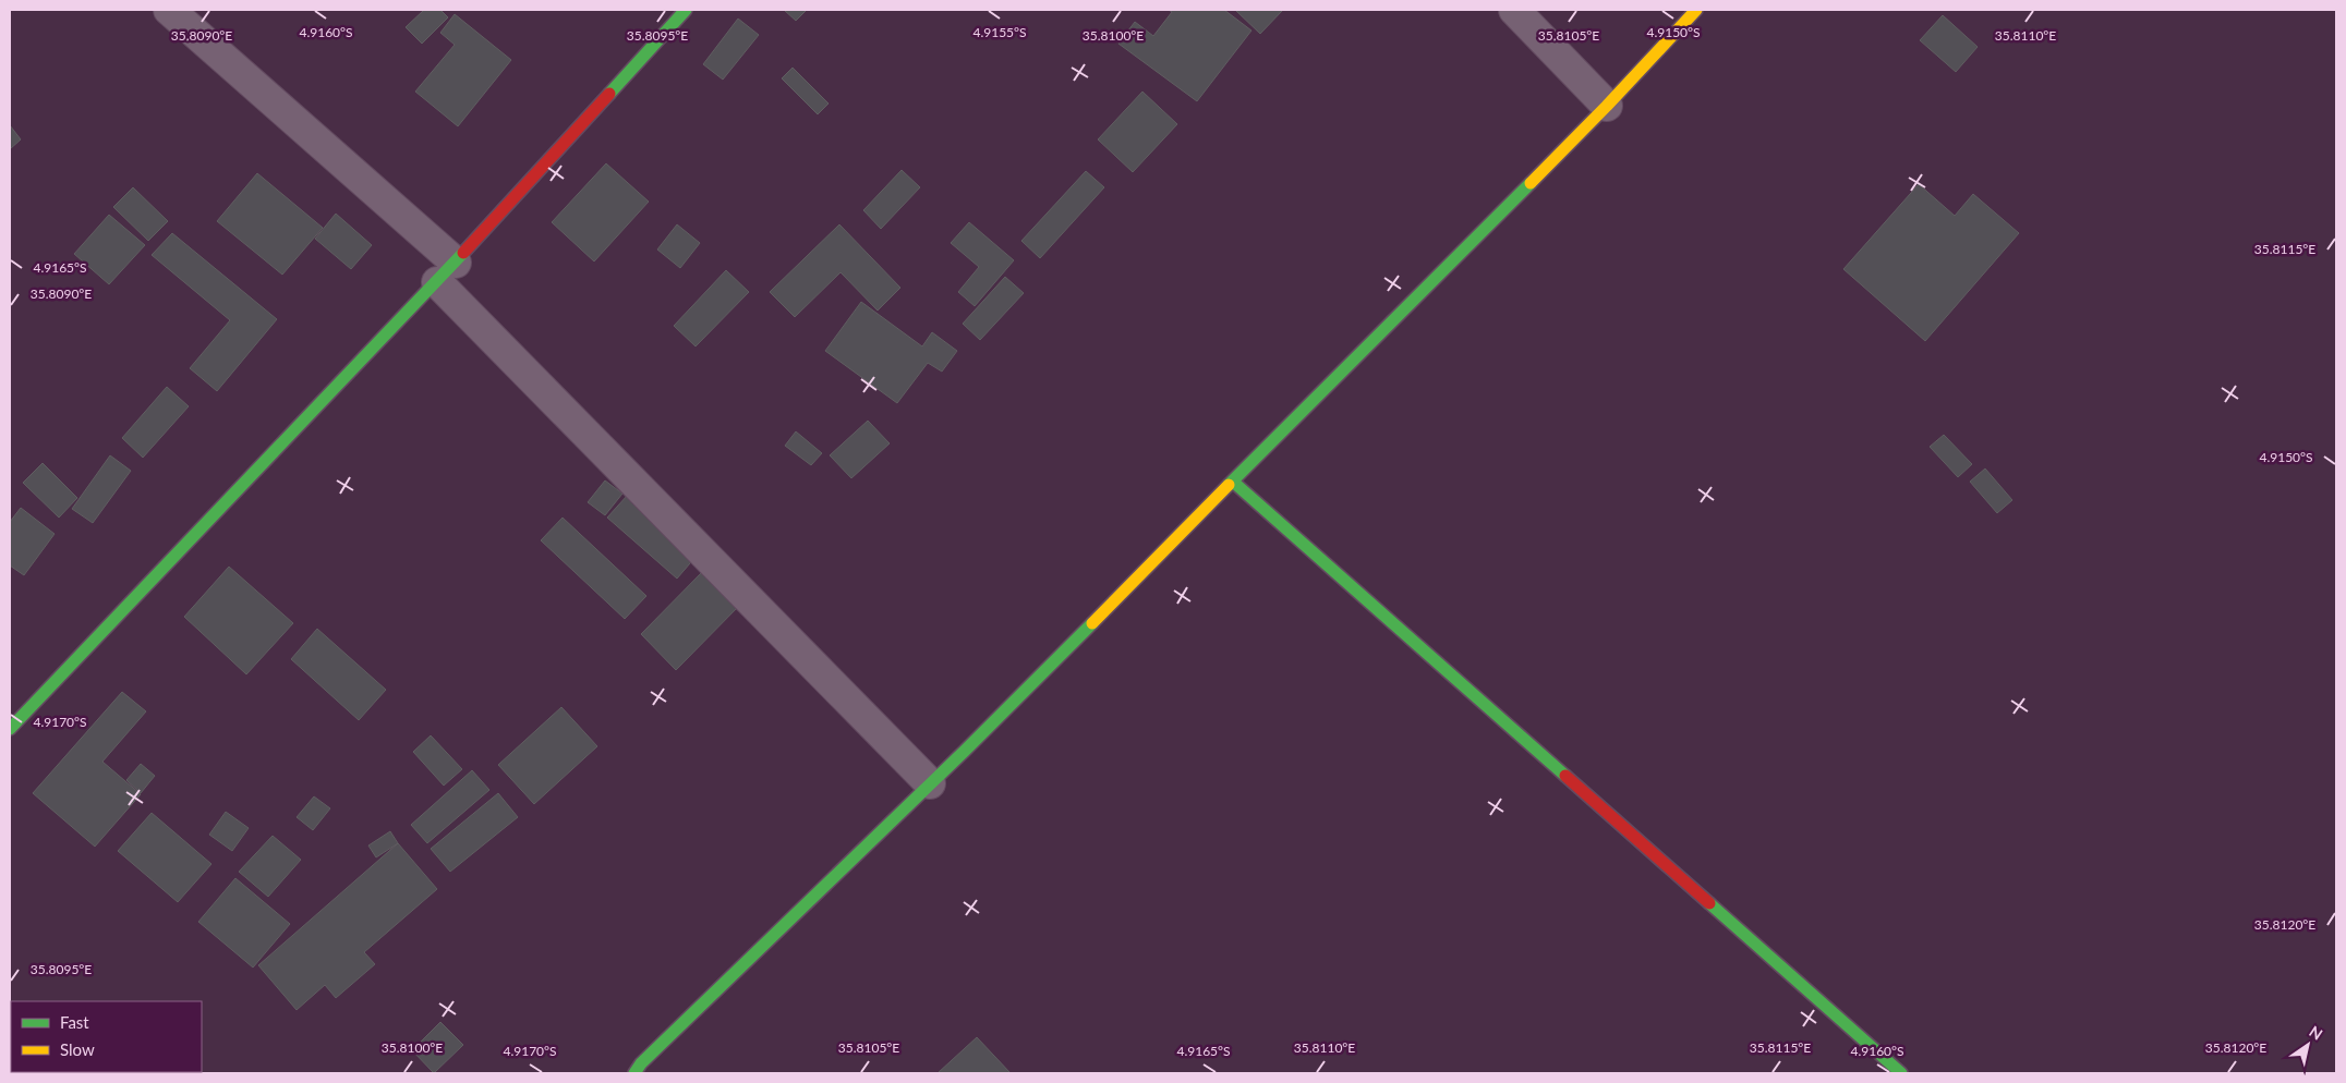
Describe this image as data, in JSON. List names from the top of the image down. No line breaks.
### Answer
{"legend":["Fast","Slow"],"north":"top right","coordinates":["4.9160°S","4.9155°S","4.9150°S","35.8095°E","35.8100°E","35.8110°E","35.8090°E","35.8105°E","35.8115°E","4.9165°S","4.9170°S","35.8120°E"]}
